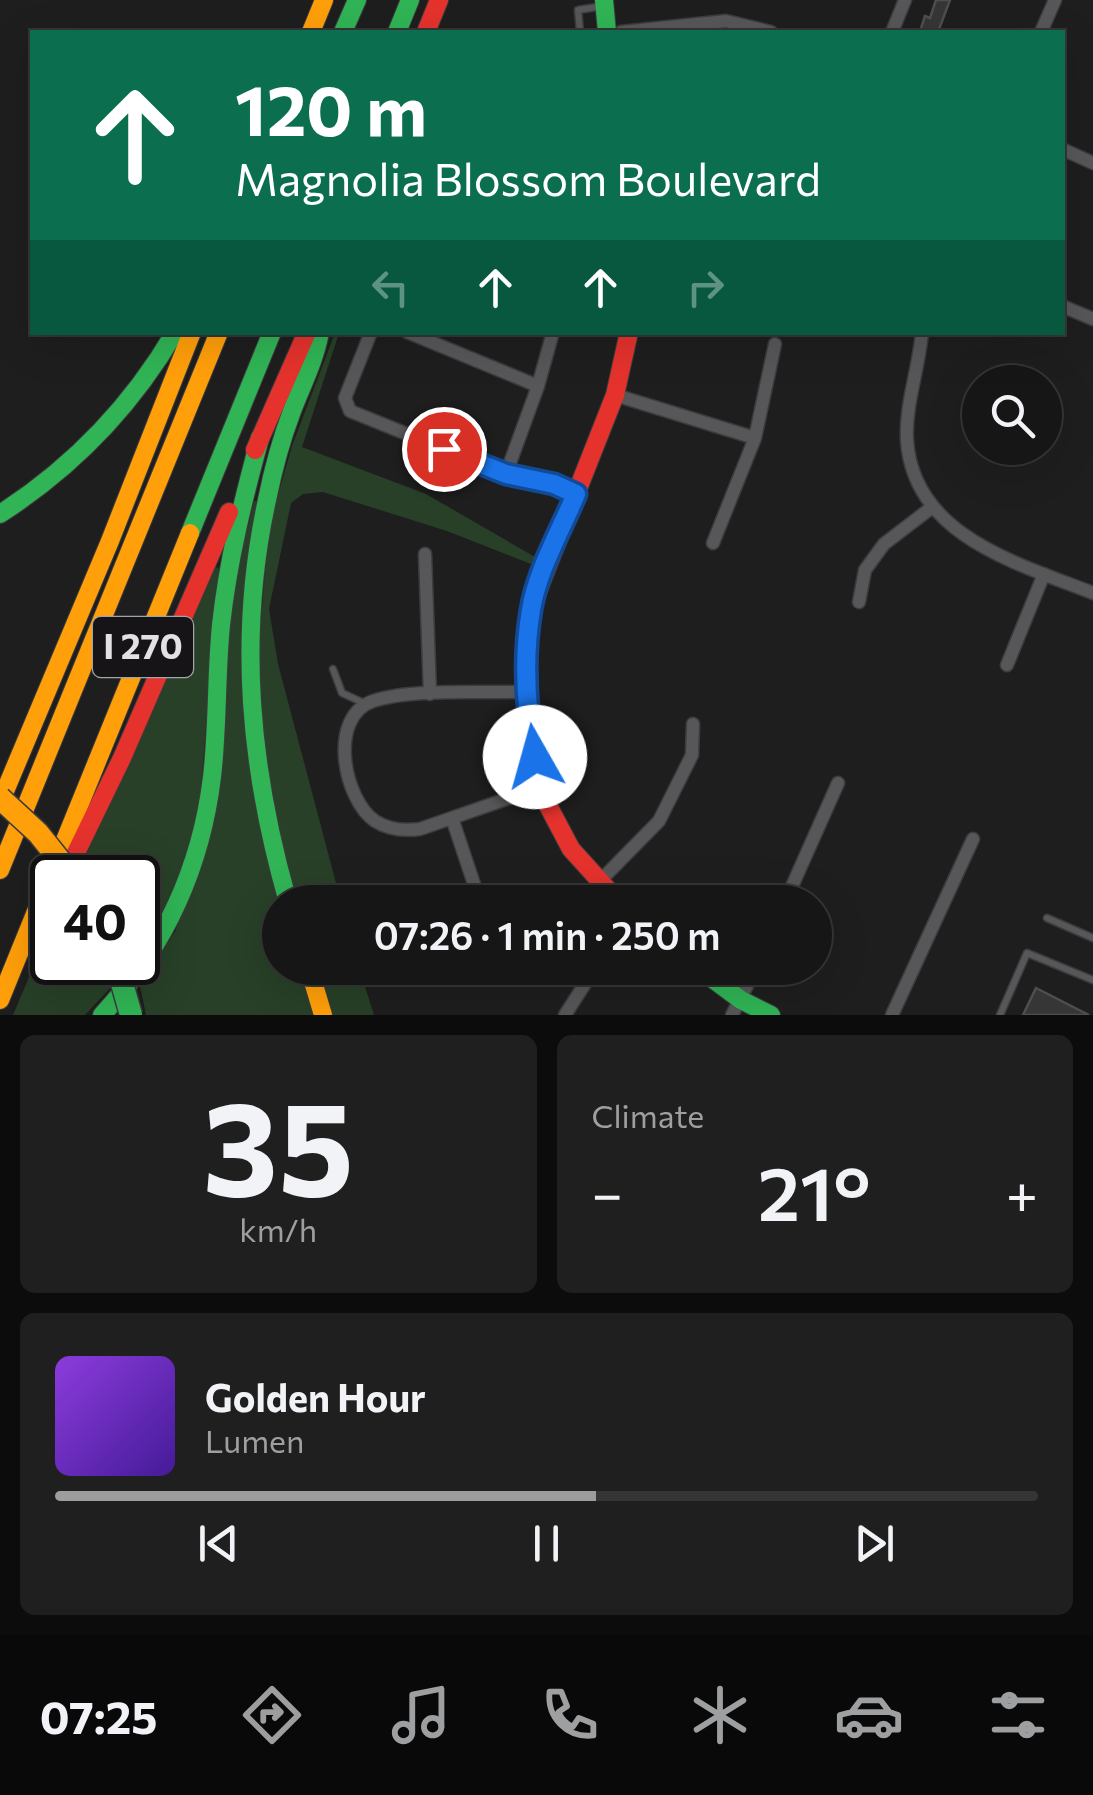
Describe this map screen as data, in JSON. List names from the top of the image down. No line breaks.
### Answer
{"streets":{"main road":["I 270"]},"page":{"turn":["120 m","Magnolia Blossom Boulevard"],"limit":"40","trip":"07:26 · 1 min · 250 m","tile":[["35","km/h"],"Climate"],"heat":["−","21°","+"],"song":["Golden Hour","Lumen"],"tabs":"07:25"}}
